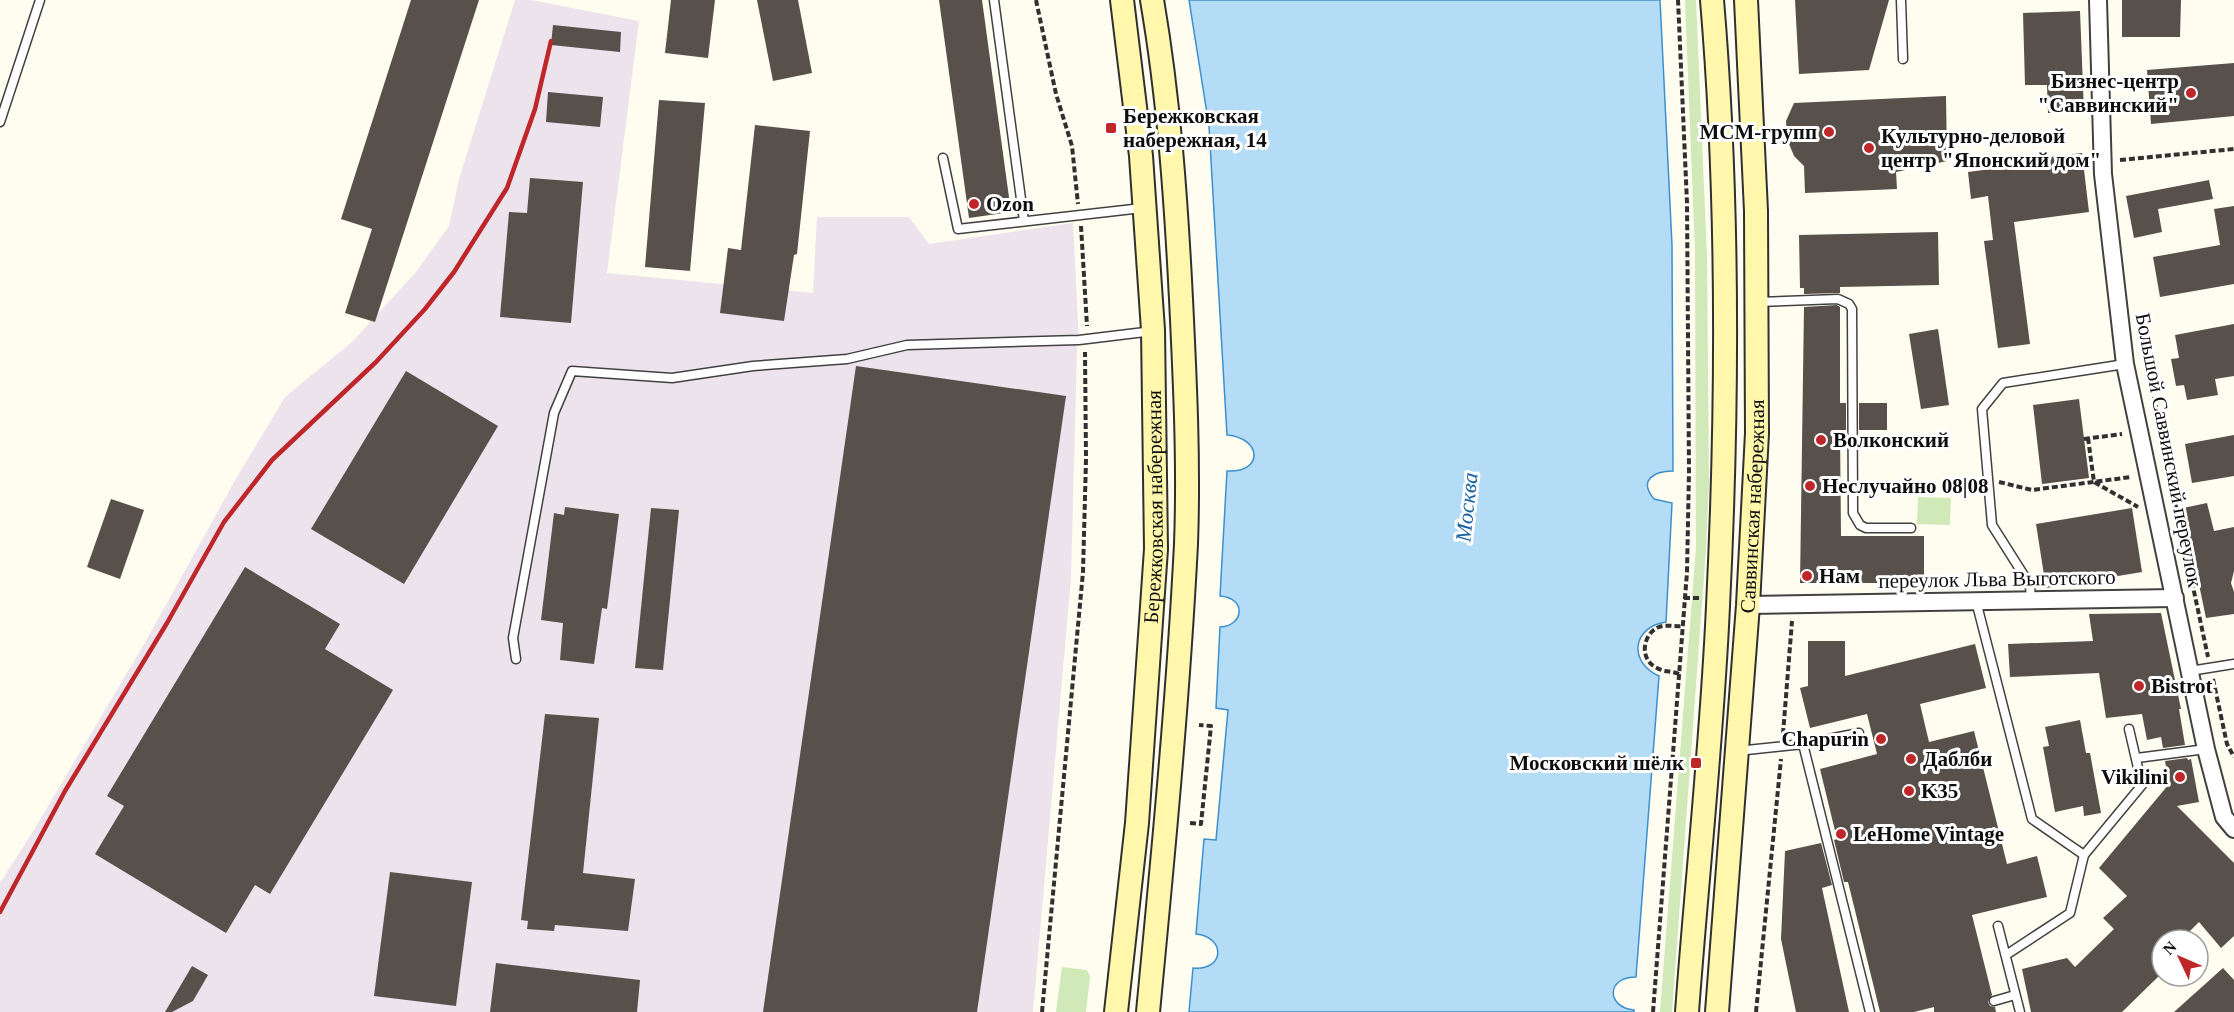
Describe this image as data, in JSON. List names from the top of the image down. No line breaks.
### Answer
{"streets":{"main road":["Бережковская набережная","Саввинская набережная"],"street":["Большой Саввинский переулок","переулок Льва Выготского"]},"crossings":[["Большой Саввинский переулок","переулок Льва Выготского"],["Саввинская набережная","переулок Льва Выготского"]],"water":["Москва"],"places":{"other":["Бизнес-центр \"Саввинский\"","МСМ-групп","Культурно-деловой центр \"Японский дом\"","Ozon","Волконский","Неслучайно 08|08","Нам","Bistrot","Chapurin","Даблби","Vikilini","K35","LeHome Vintage"],"transit":["Бережковская набережная, 14","Московский шёлк"]},"north":"top left"}
